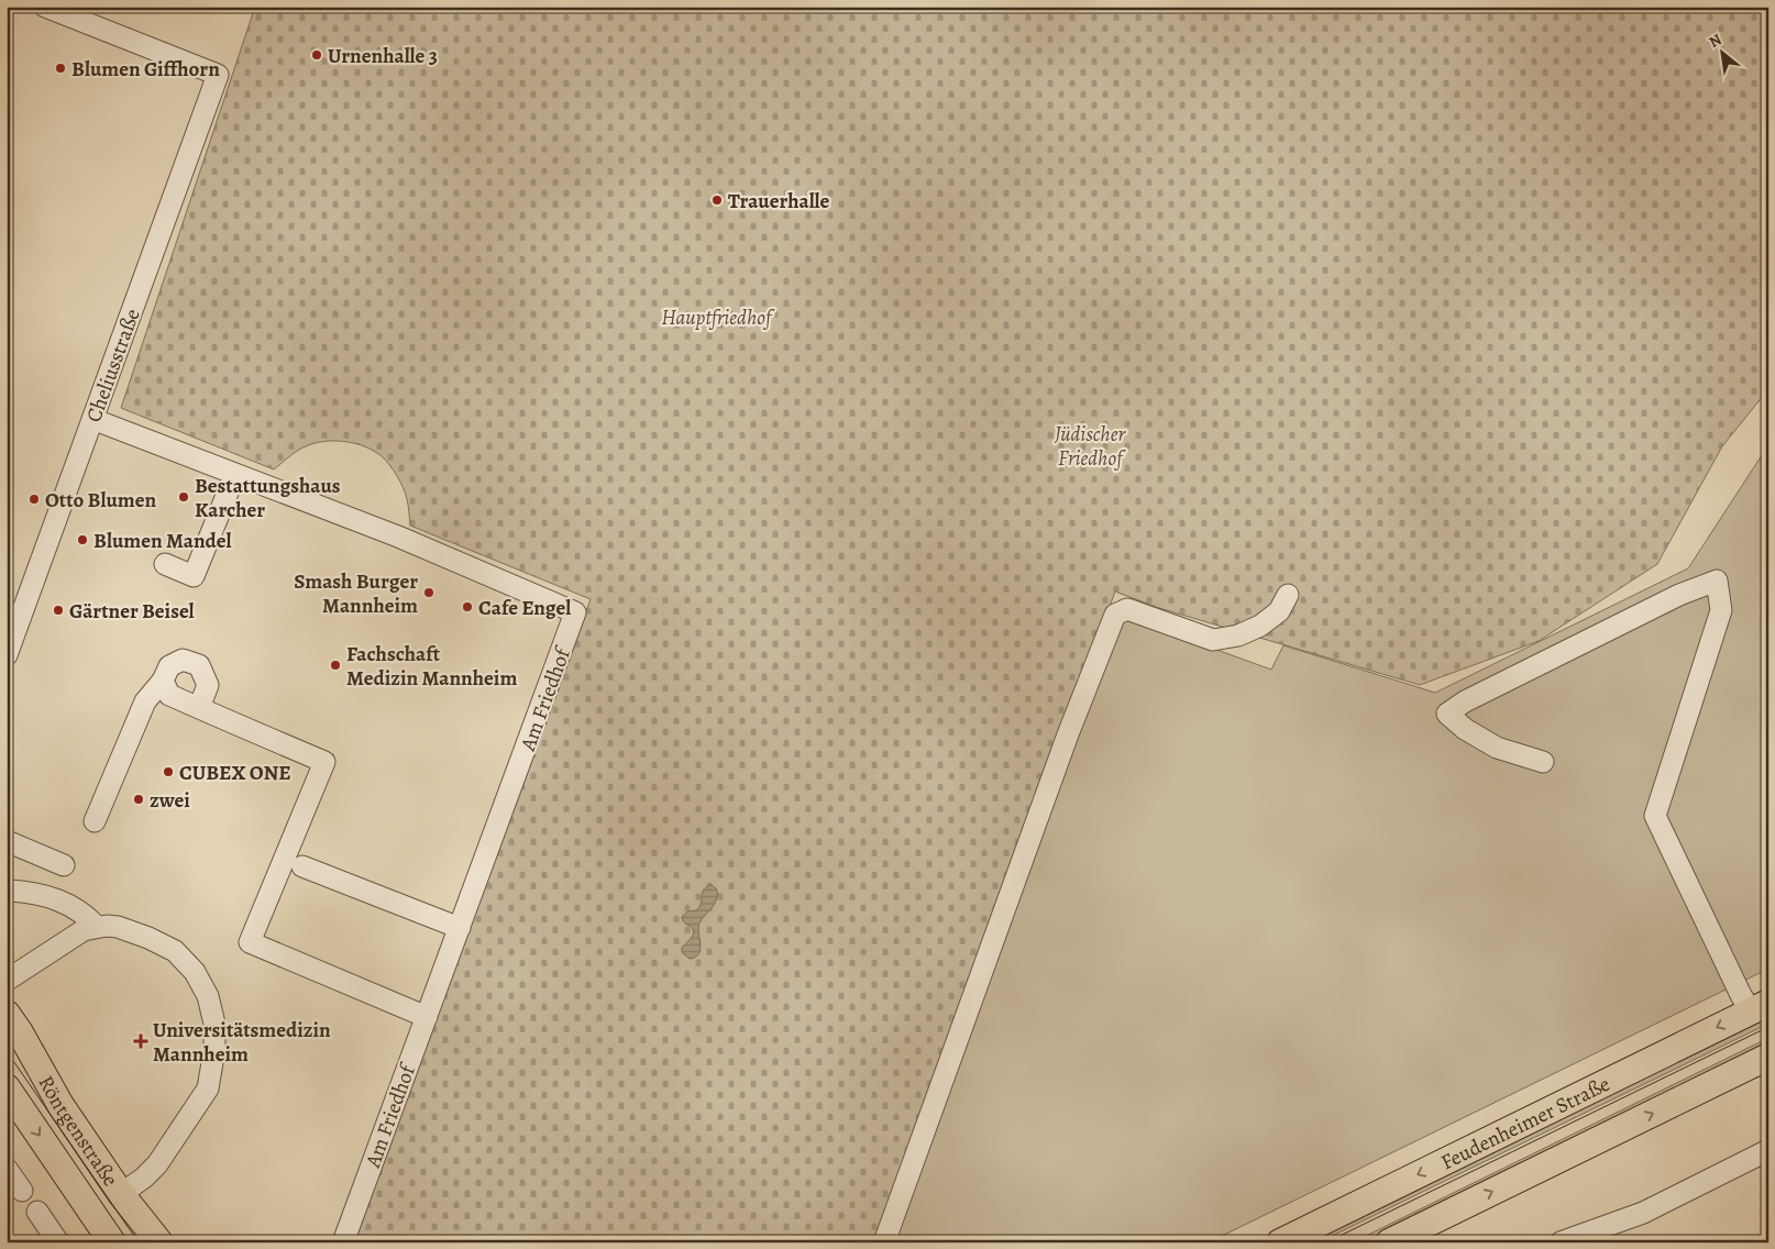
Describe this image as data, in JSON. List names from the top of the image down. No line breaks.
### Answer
{"streets":{"main road":["Feudenheimer Straße","Röntgenstraße"],"street":["Cheliusstraße","Am Friedhof"]},"crossings":[["Cheliusstraße","Am Friedhof"]],"parks":["Hauptfriedhof","Jüdischer Friedhof"],"places":{"other":["Urnenhalle 3","Blumen Giffhorn","Trauerhalle","Bestattungshaus Karcher","Otto Blumen","Blumen Mandel","Smash Burger Mannheim","Cafe Engel","Gärtner Beisel","Fachschaft Medizin Mannheim","CUBEX ONE","zwei"],"health":["Universitätsmedizin Mannheim"]},"north":"top left"}
